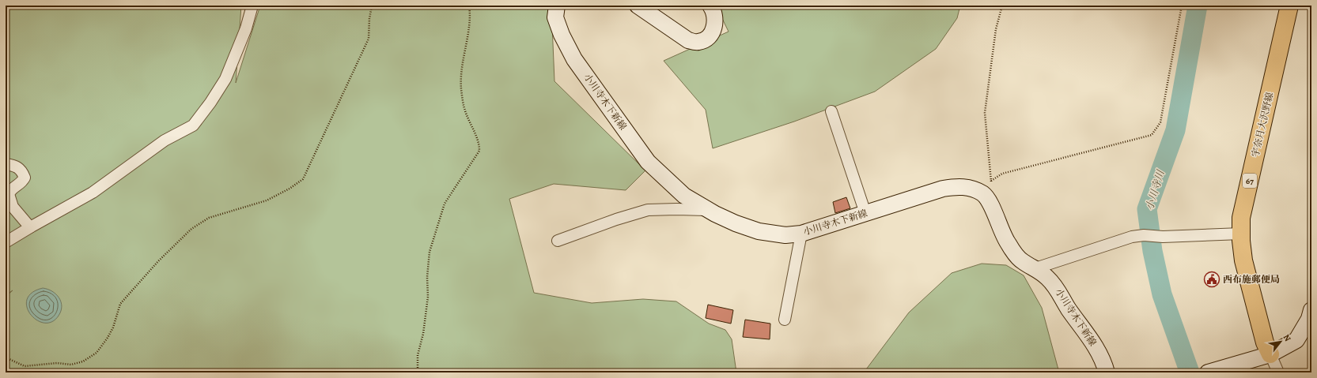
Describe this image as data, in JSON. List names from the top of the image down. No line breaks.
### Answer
{"streets":{"main road":["小川寺木下新線","宇奈月大沢野線","67"]},"water":["小川寺川"],"places":{"public building":["西布施郵便局"]},"north":"top right"}
